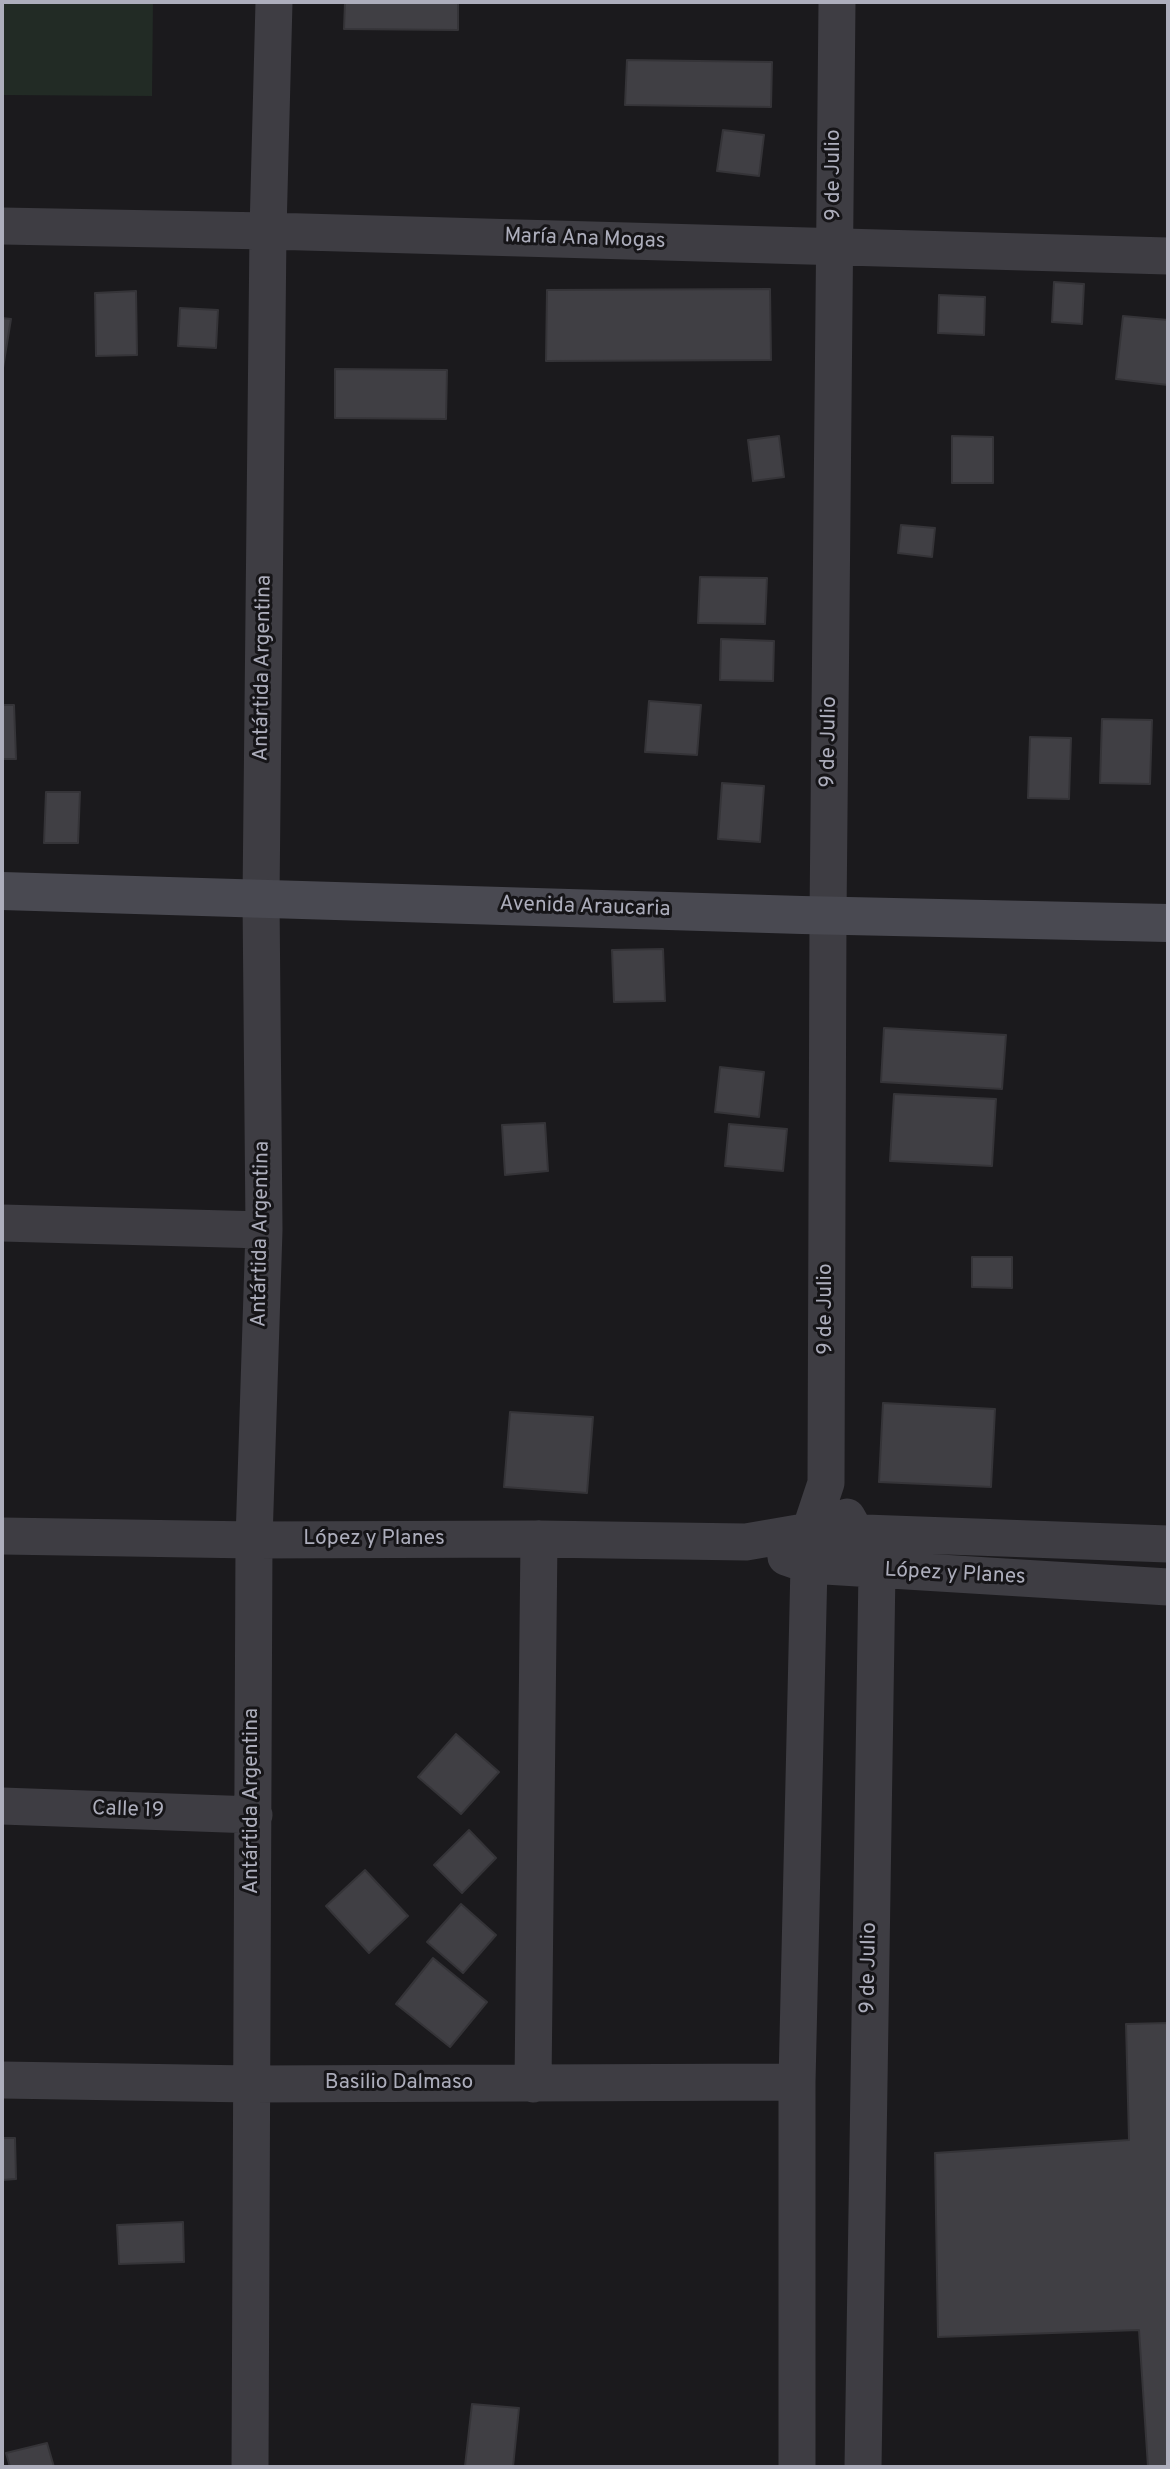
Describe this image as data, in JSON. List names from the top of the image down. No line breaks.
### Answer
{"streets":{"main road":["Avenida Araucaria"],"street":["9 de Julio","María Ana Mogas","Antártida Argentina","López y Planes","Calle 19","Basilio Dalmaso"]},"crossings":[["9 de Julio","María Ana Mogas"],["9 de Julio","Avenida Araucaria"],["9 de Julio","López y Planes"],["9 de Julio","Basilio Dalmaso"],["María Ana Mogas","Antártida Argentina"],["Antártida Argentina","Avenida Araucaria"],["Antártida Argentina","López y Planes"],["Antártida Argentina","Calle 19"],["Antártida Argentina","Basilio Dalmaso"]]}
